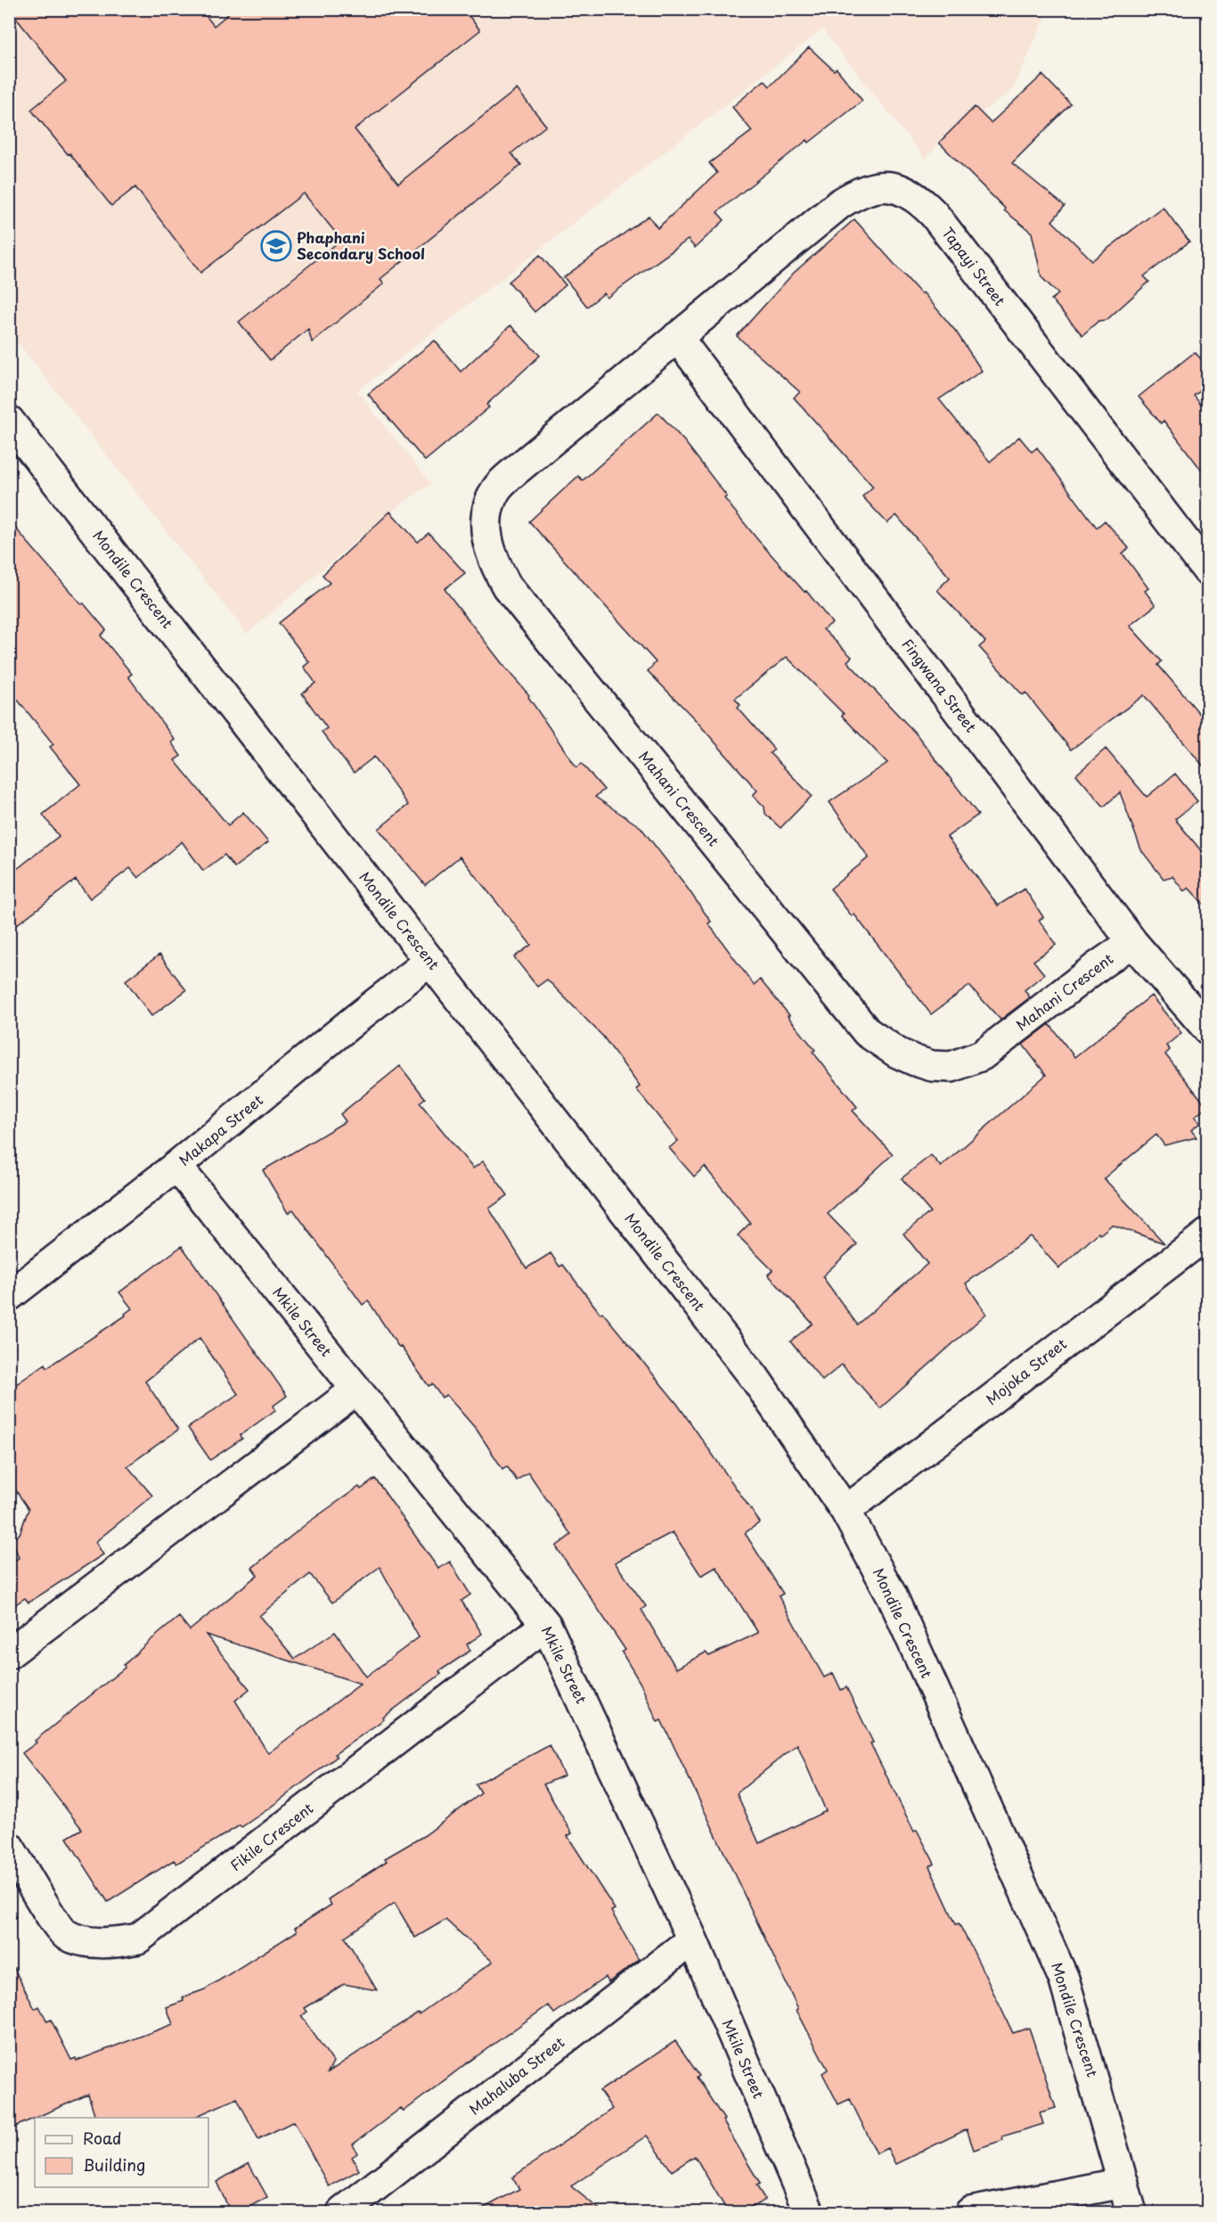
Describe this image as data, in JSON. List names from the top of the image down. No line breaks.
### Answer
{"streets":{"street":["Tapayi Street","Mondile Crescent","Fingwana Street","Mahani Crescent","Makapa Street","Mkile Street","Mojoka Street","Fikile Crescent","Mahaluba Street"]},"crossings":[["Tapayi Street","Fingwana Street"],["Tapayi Street","Mahani Crescent"],["Mondile Crescent","Makapa Street"],["Mondile Crescent","Mojoka Street"],["Fingwana Street","Mahani Crescent"],["Makapa Street","Mkile Street"],["Mkile Street","Fikile Crescent"],["Mkile Street","Mahaluba Street"]],"places":{"school or university":["Phaphani Secondary School"]},"legend":["Road","Building"]}
